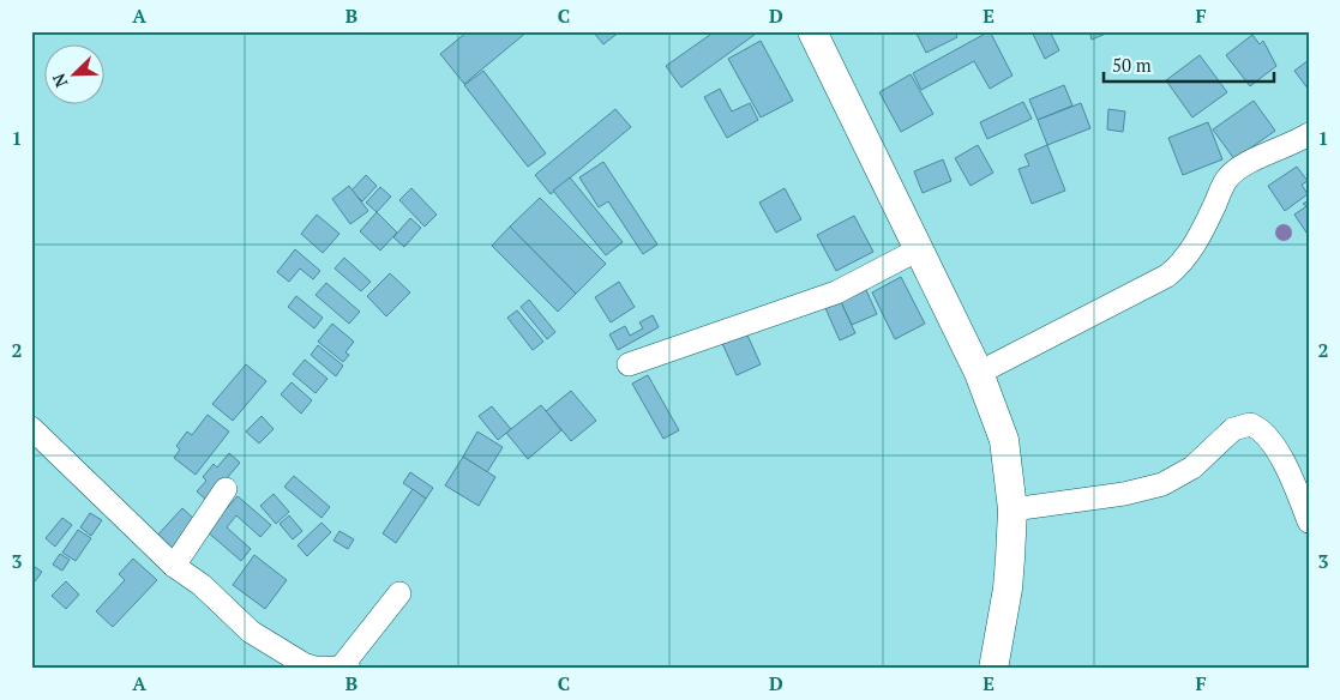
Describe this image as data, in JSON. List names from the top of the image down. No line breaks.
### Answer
{"scale_bar":"50 m","north":"bottom left","grid":{"columns":["A","B","C","D","E","F"],"rows":["1","2","3"]}}
